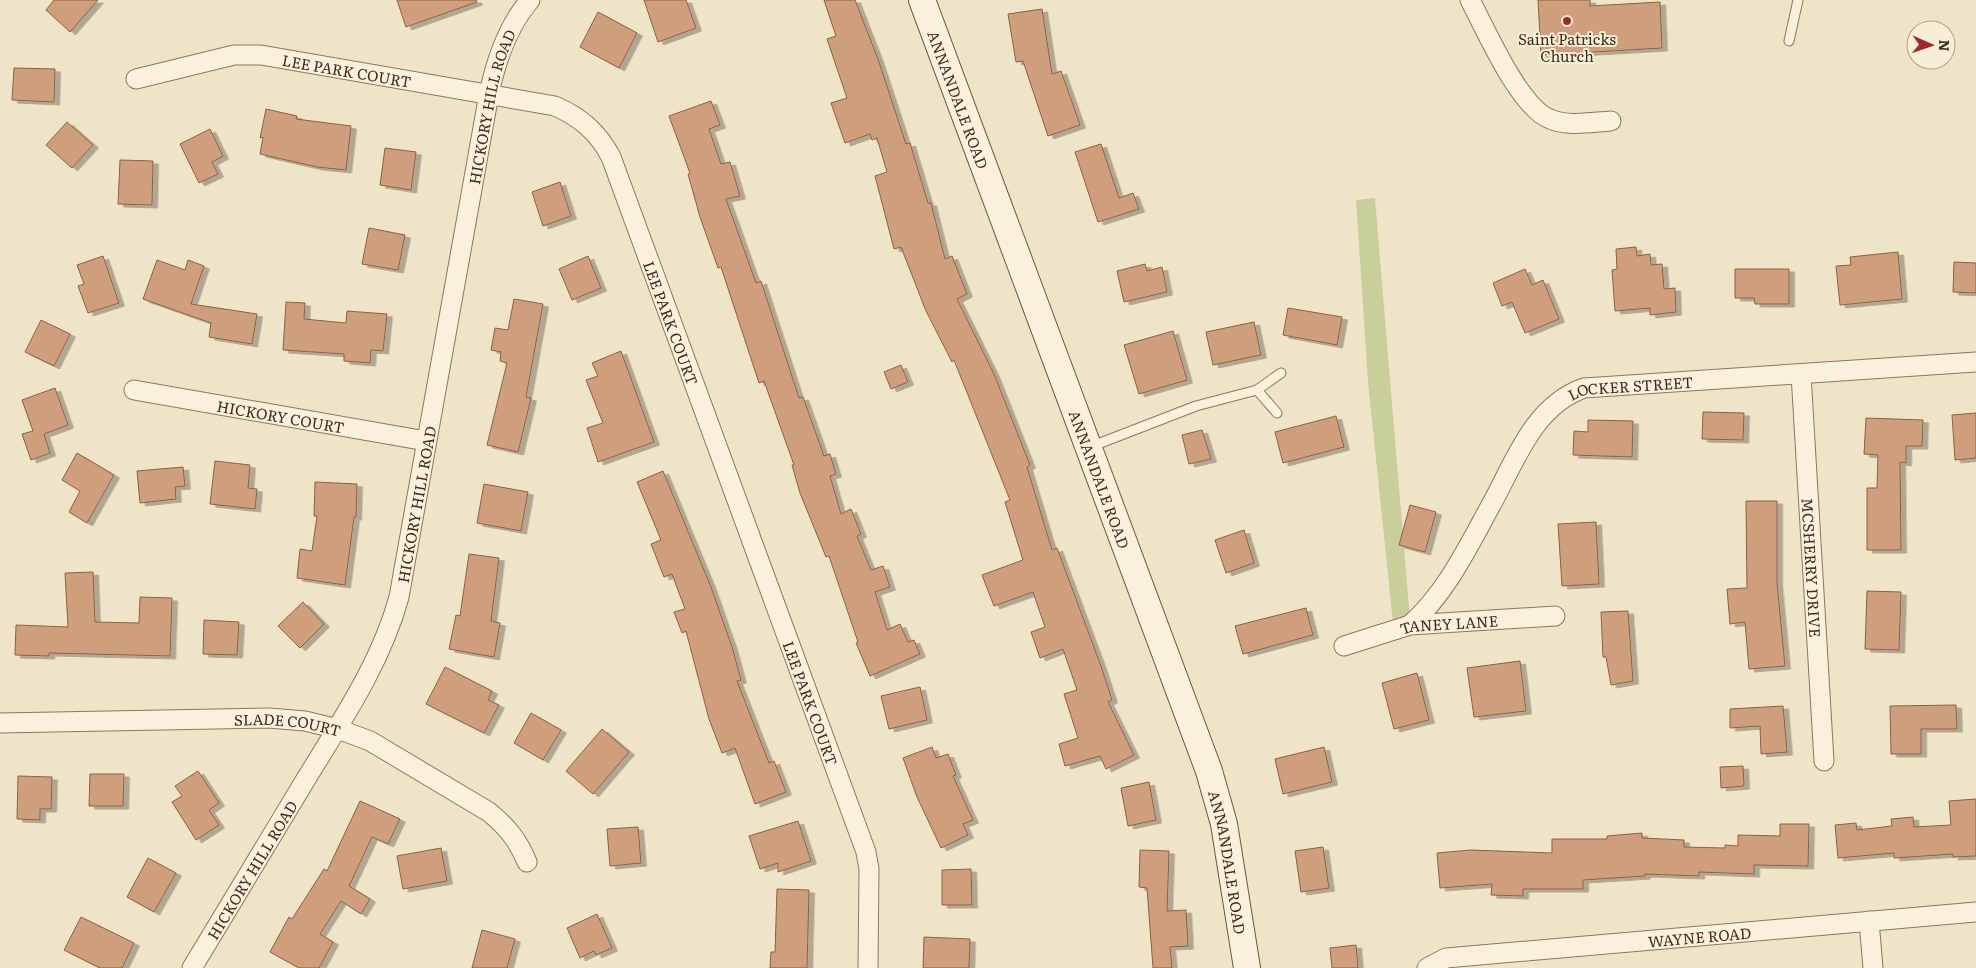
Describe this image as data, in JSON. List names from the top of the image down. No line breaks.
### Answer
{"streets":{"main road":["ANNANDALE ROAD"],"street":["LEE PARK COURT","HICKORY HILL ROAD","LOCKER STREET","HICKORY COURT","MCSHERRY DRIVE","TANEY LANE","SLADE COURT","WAYNE ROAD"]},"crossings":[["LEE PARK COURT","HICKORY HILL ROAD"],["HICKORY HILL ROAD","HICKORY COURT"],["HICKORY HILL ROAD","SLADE COURT"],["LOCKER STREET","MCSHERRY DRIVE"],["LOCKER STREET","TANEY LANE"]],"places":["Saint Patricks Church"],"north":"right"}
